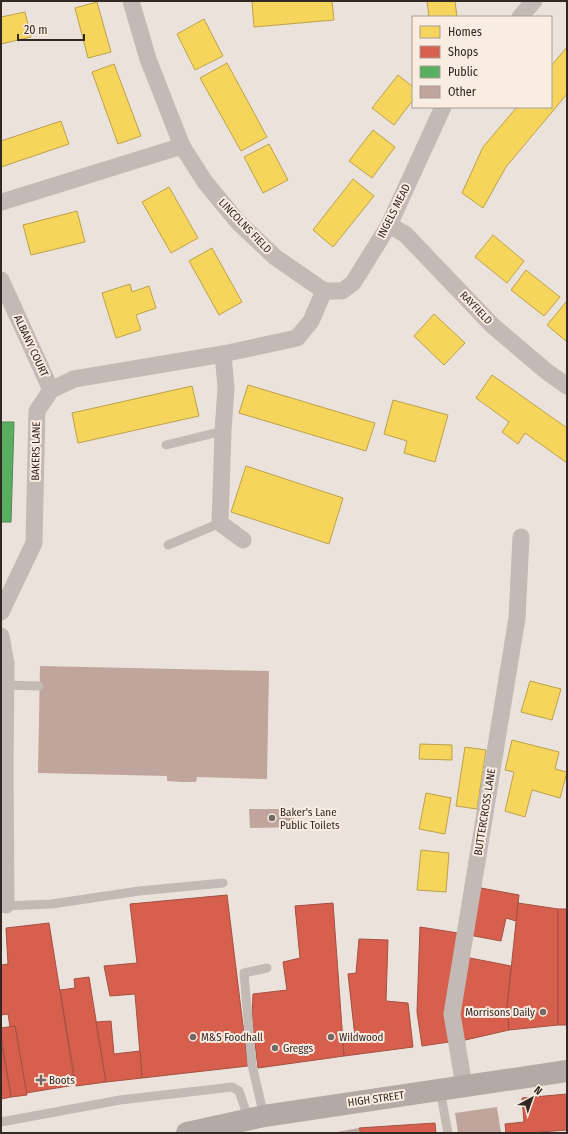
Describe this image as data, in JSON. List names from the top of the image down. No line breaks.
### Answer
{"streets":{"main road":["HIGH STREET"],"street":["INGELS MEAD","LINCOLNS FIELD","RAYFIELD","ALBANY COURT","BAKERS LANE","BUTTERCROSS LANE"]},"crossings":[["INGELS MEAD","LINCOLNS FIELD"],["INGELS MEAD","RAYFIELD"],["INGELS MEAD","BAKERS LANE"],["LINCOLNS FIELD","BAKERS LANE"],["ALBANY COURT","BAKERS LANE"],["BUTTERCROSS LANE","HIGH STREET"]],"places":{"other":["Baker's Lane Public Toilets","Morrisons Daily","M&S Foodhall","Wildwood","Greggs"],"health":["Boots"]},"legend":["Homes","Shops","Public","Other"],"scale_bar":"20 m","north":"top right"}
